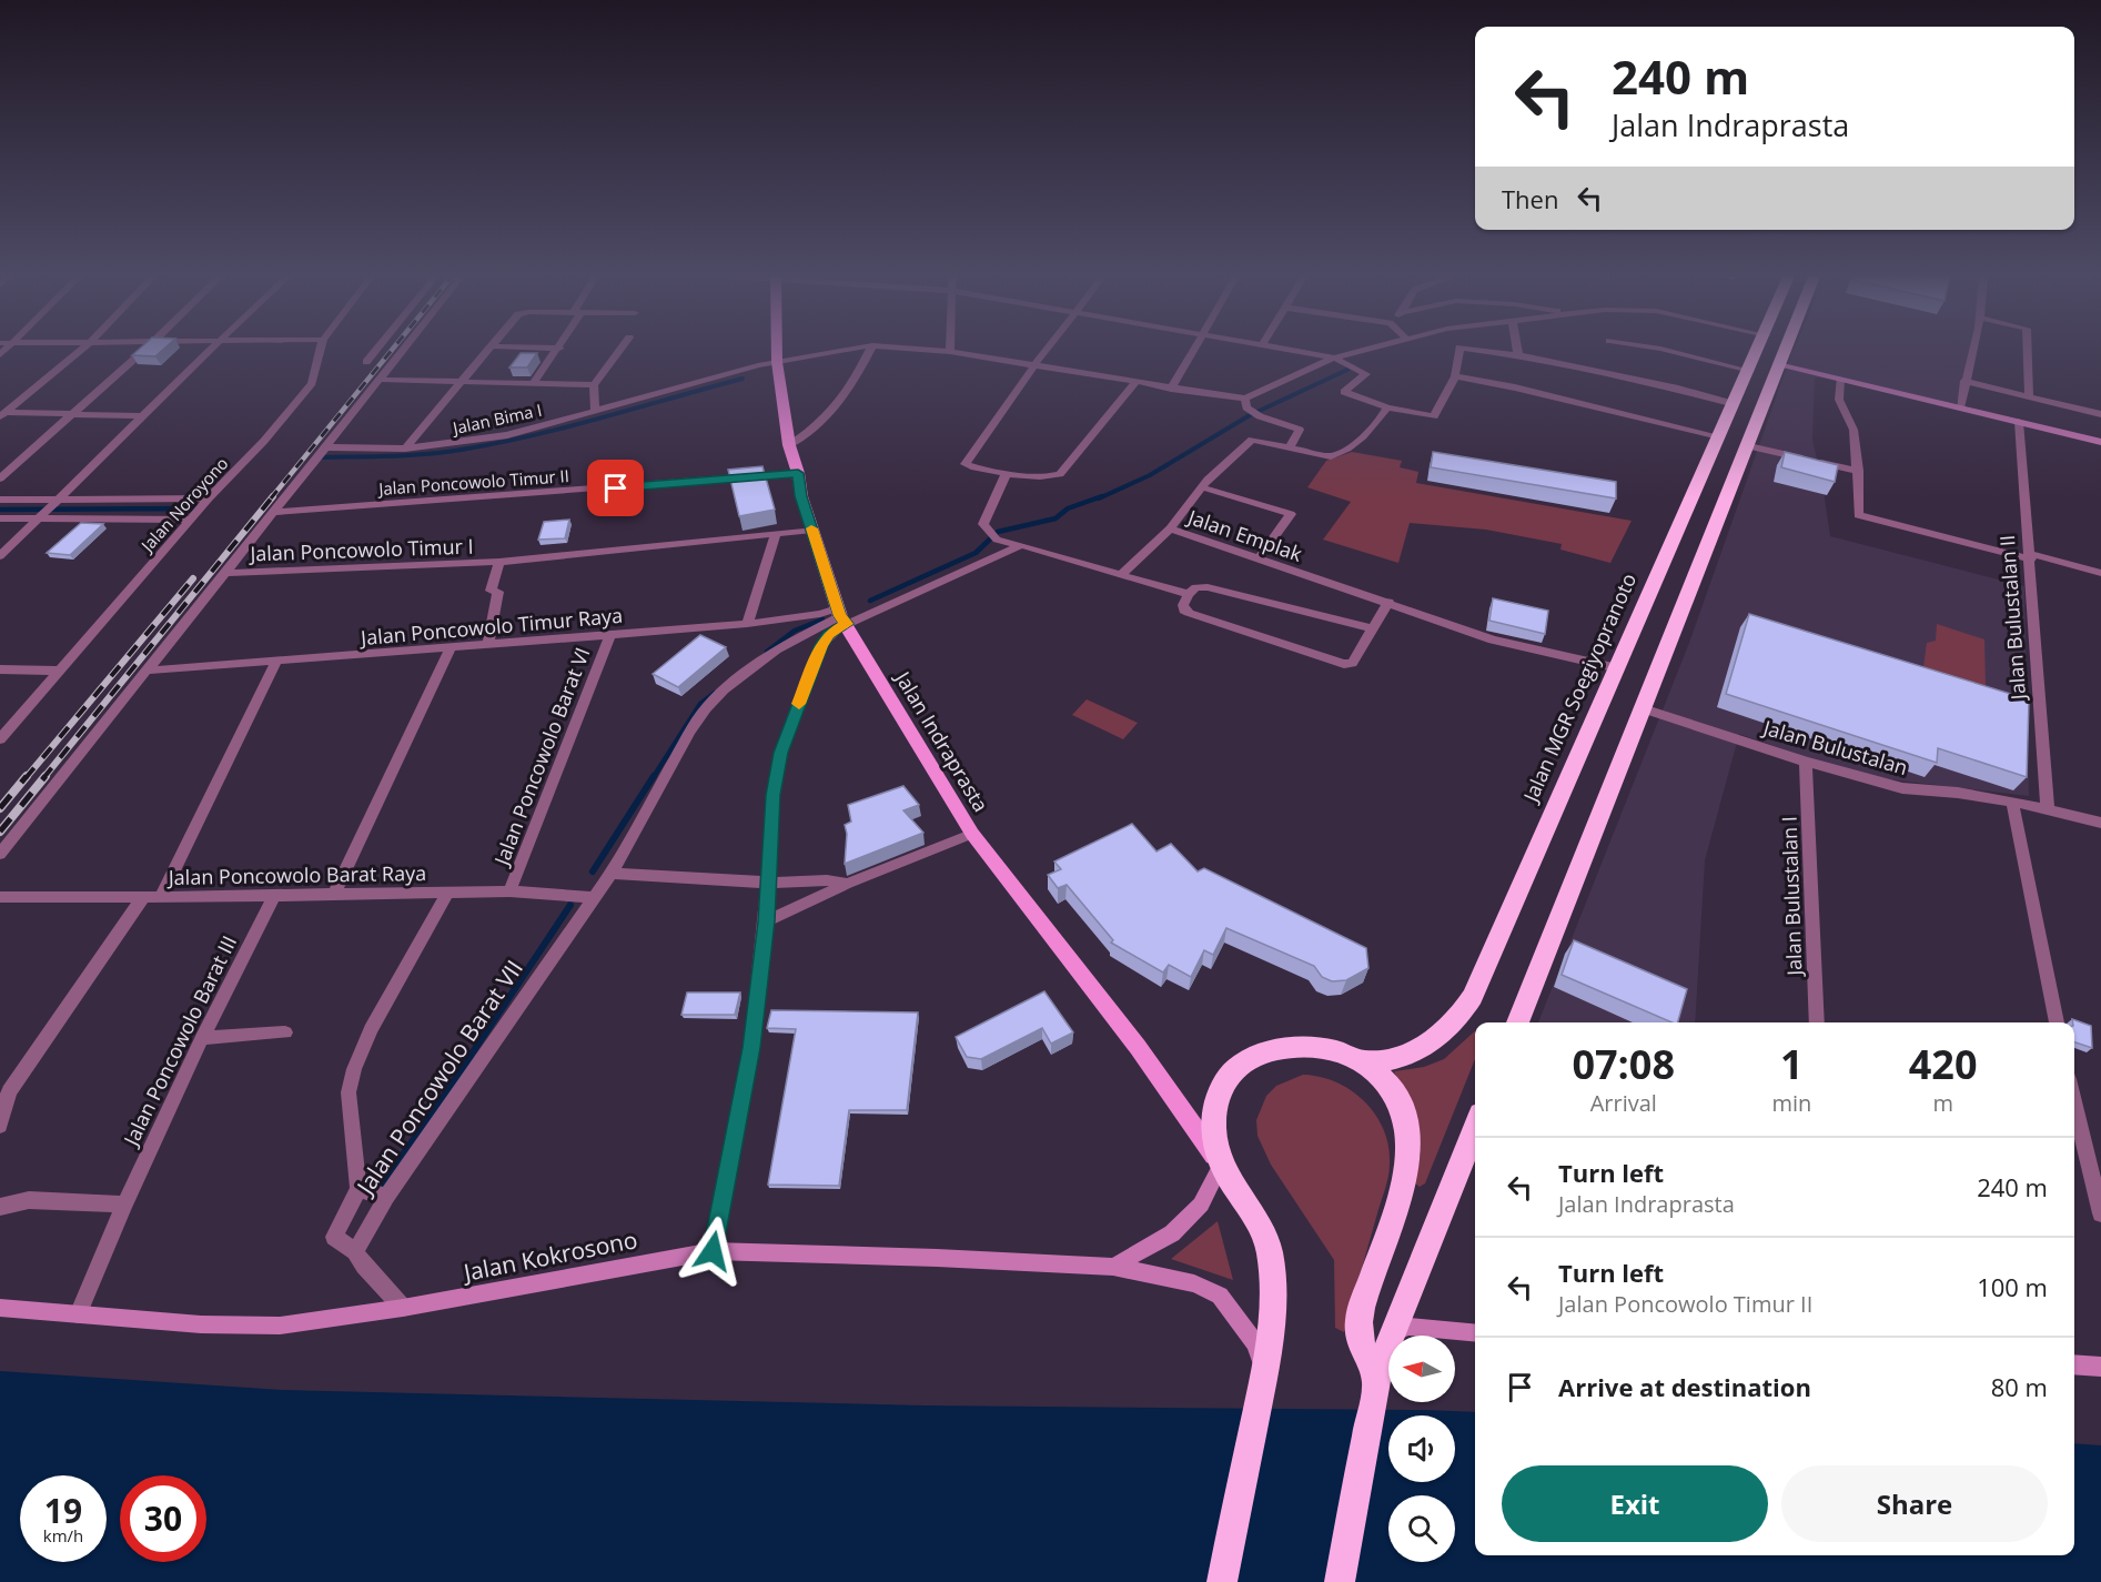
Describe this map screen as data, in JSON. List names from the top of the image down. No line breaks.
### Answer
{"streets":{"highway":["Jalan MGR Soegiyopranoto"],"main road":["Jalan Indraprasta"],"street":["Jalan Bima I","Jalan Poncowolo Timur II","Jalan Noroyono","Jalan Emplak","Jalan Poncowolo Timur I","Jalan Bulustalan II","Jalan Poncowolo Timur Raya","Jalan Bulustalan","Jalan Poncowolo Barat VI","Jalan Poncowolo Barat Raya","Jalan Bulustalan I","Jalan Poncowolo Barat III","Jalan Poncowolo Barat VII","Jalan Kokrosono"]},"crossings":[["Jalan Bima I","Jalan Indraprasta"],["Jalan Poncowolo Timur II","Jalan Poncowolo Timur I"],["Jalan Poncowolo Timur II","Jalan Indraprasta"],["Jalan Emplak","Jalan MGR Soegiyopranoto"],["Jalan Poncowolo Timur I","Jalan Poncowolo Timur Raya"],["Jalan Poncowolo Timur I","Jalan Indraprasta"],["Jalan Bulustalan II","Jalan Bulustalan"],["Jalan Poncowolo Timur Raya","Jalan Indraprasta"],["Jalan Poncowolo Timur Raya","Jalan Poncowolo Barat VI"],["Jalan Poncowolo Timur Raya","Jalan Poncowolo Barat VII"],["Jalan MGR Soegiyopranoto","Jalan Indraprasta"],["Jalan MGR Soegiyopranoto","Jalan Kokrosono"],["Jalan Indraprasta","Jalan Poncowolo Barat VII"],["Jalan Bulustalan","Jalan Bulustalan I"],["Jalan Poncowolo Barat VI","Jalan Poncowolo Barat Raya"],["Jalan Poncowolo Barat Raya","Jalan Poncowolo Barat III"],["Jalan Poncowolo Barat Raya","Jalan Poncowolo Barat VII"],["Jalan Poncowolo Barat III","Jalan Kokrosono"]],"north":"left","page":{"turn":["240 m","Jalan Indraprasta"],"then":"Then","eta":["07:08","Arrival","1","min","420","m"],"list":[{"name":"Turn left","note":"Jalan Indraprasta","value":"240 m"},{"name":"Turn left","note":"Jalan Poncowolo Timur II","value":"100 m"},{"name":"Arrive at destination","value":"80 m"}],"buttons":["Exit","Share"],"speed":"19 km/h","limit":"30"}}
